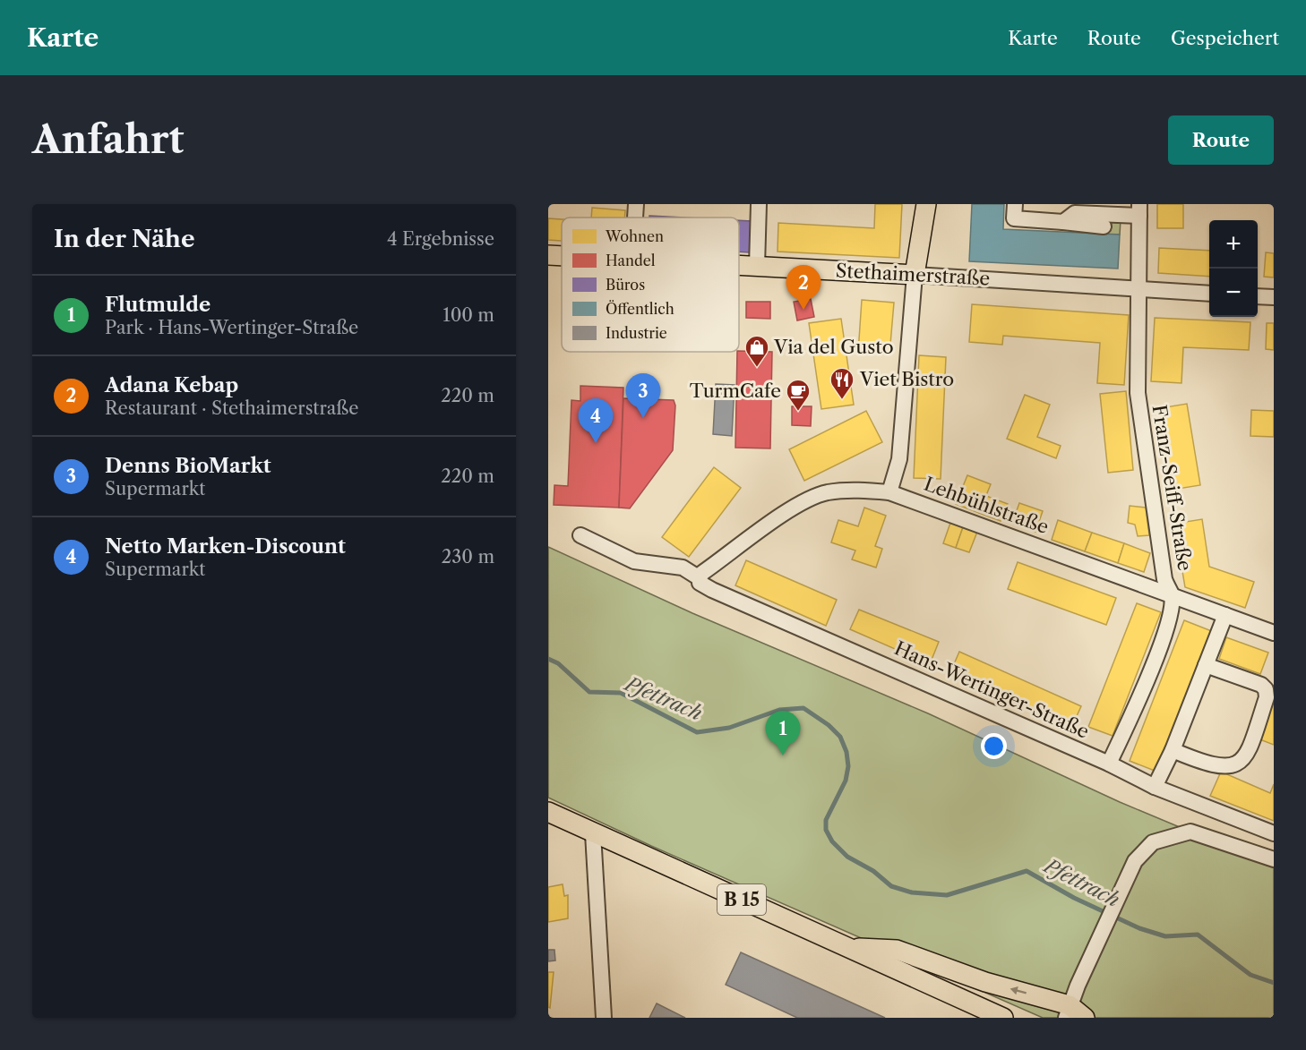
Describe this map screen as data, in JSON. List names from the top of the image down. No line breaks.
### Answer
{"streets":{"main road":["Stethaimerstraße","B 15"],"street":["Franz-Seiff-Straße","Lehbühlstraße","Hans-Wertinger-Straße"]},"crossings":[["Stethaimerstraße","Franz-Seiff-Straße"],["Franz-Seiff-Straße","Lehbühlstraße"],["Franz-Seiff-Straße","Hans-Wertinger-Straße"],["Lehbühlstraße","Hans-Wertinger-Straße"]],"water":["Pfettrach"],"places":{"shop":["Via del Gusto"],"restaurant":["Viet Bistro"],"cafe":["TurmCafe"]},"legend":["Wohnen","Handel","Büros","Öffentlich","Industrie"],"page":{"header":"Karte","nav":["Karte","Route","Gespeichert"],"buttons":"Route","title":"Anfahrt","heading":["In der Nähe","4 Ergebnisse"],"map_buttons":["+","−"],"pins":["2","3","4","1"],"list":[{"mark":"1","name":"Flutmulde","note":"Park · Hans-Wertinger-Straße","value":"100 m"},{"mark":"2","name":"Adana Kebap","note":"Restaurant · Stethaimerstraße","value":"220 m"},{"mark":"3","name":"Denns BioMarkt","note":"Supermarkt","value":"220 m"},{"mark":"4","name":"Netto Marken-Discount","note":"Supermarkt","value":"230 m"}]}}
